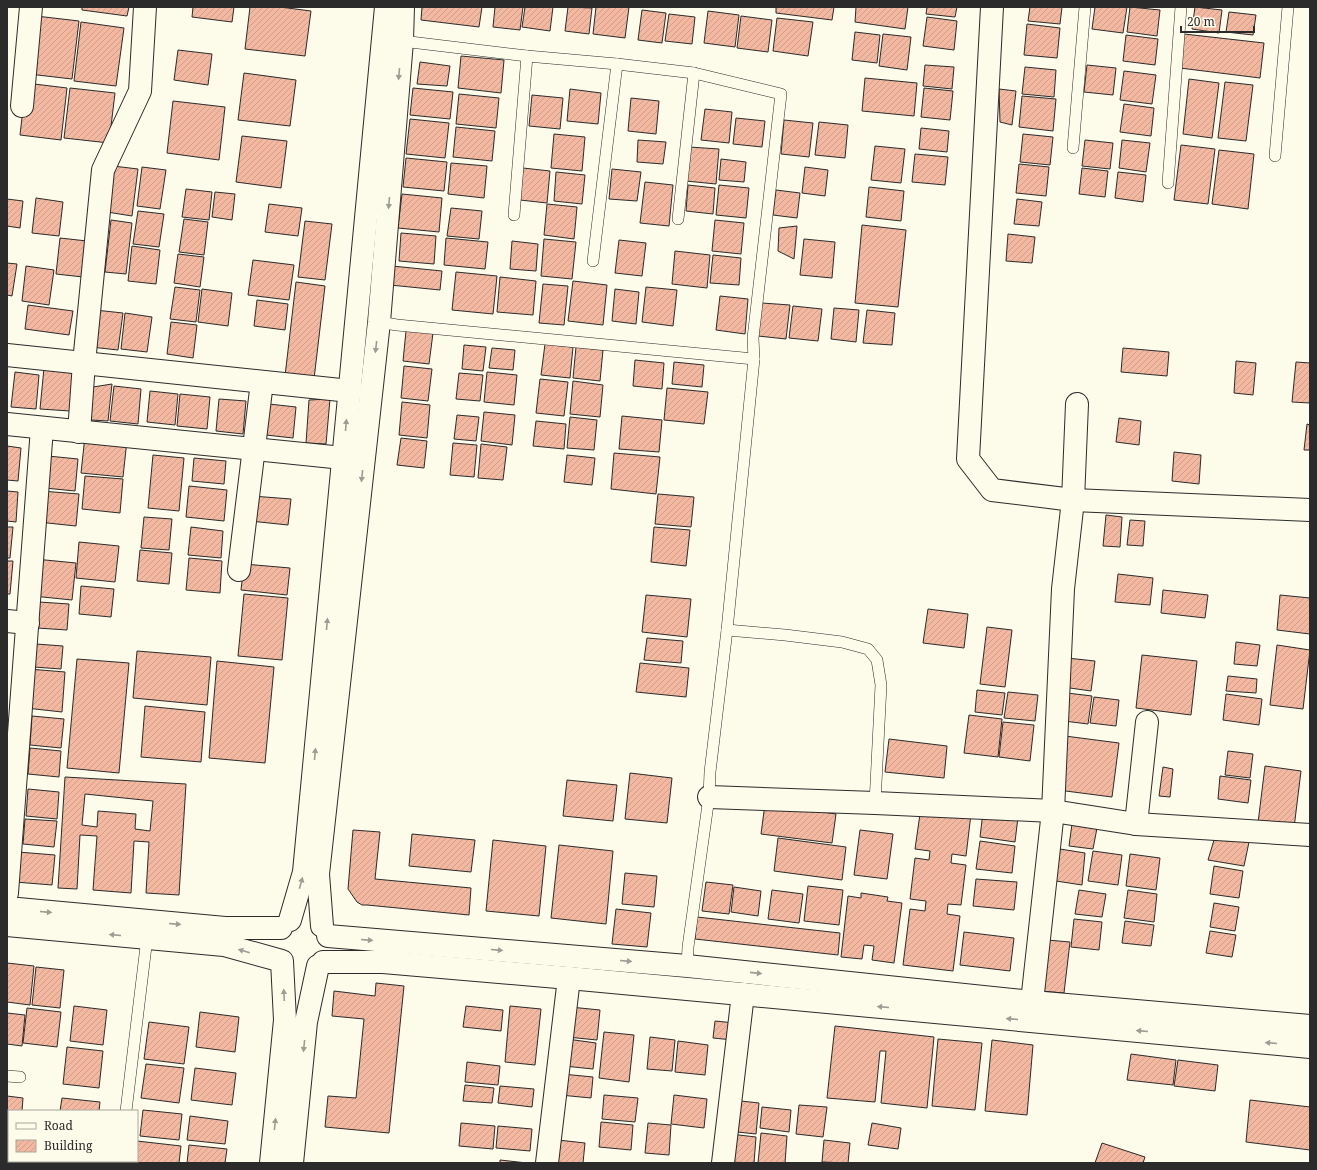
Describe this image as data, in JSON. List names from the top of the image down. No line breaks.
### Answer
{"legend":["Road","Building"],"scale_bar":"20 m"}
